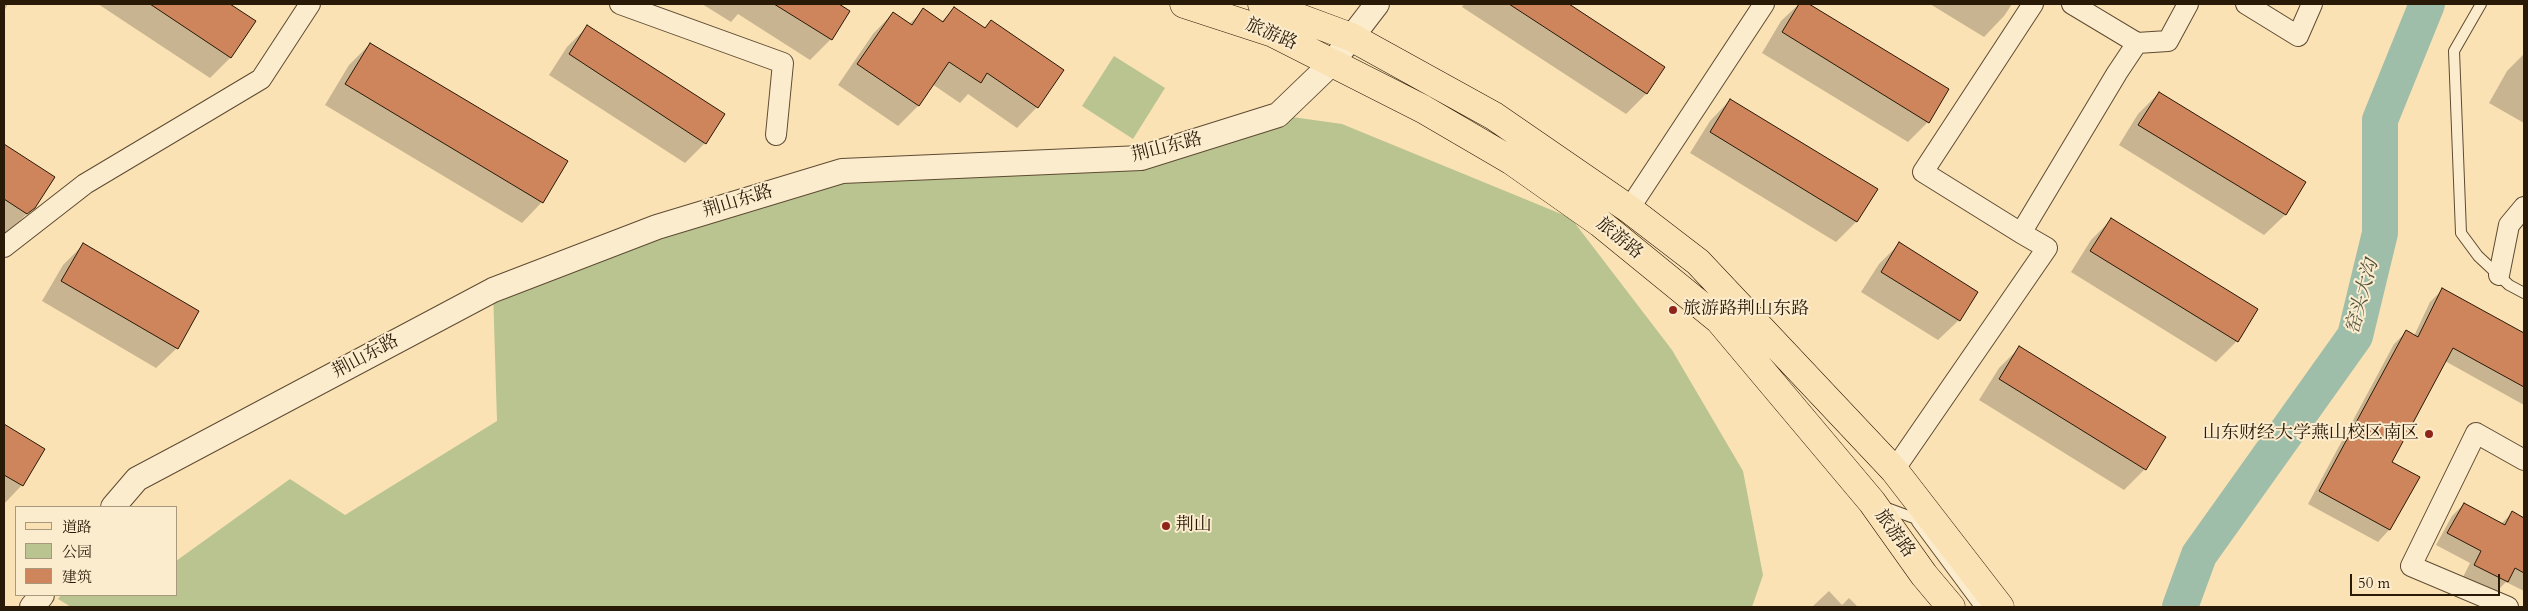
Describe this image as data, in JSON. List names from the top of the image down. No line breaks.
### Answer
{"streets":{"main road":["旅游路"],"street":["荆山东路"]},"crossings":[["旅游路","荆山东路"]],"water":["窑头大沟"],"places":["旅游路荆山东路","山东财经大学燕山校区南区","荆山"],"legend":["道路","公园","建筑"],"scale_bar":"50 m"}
